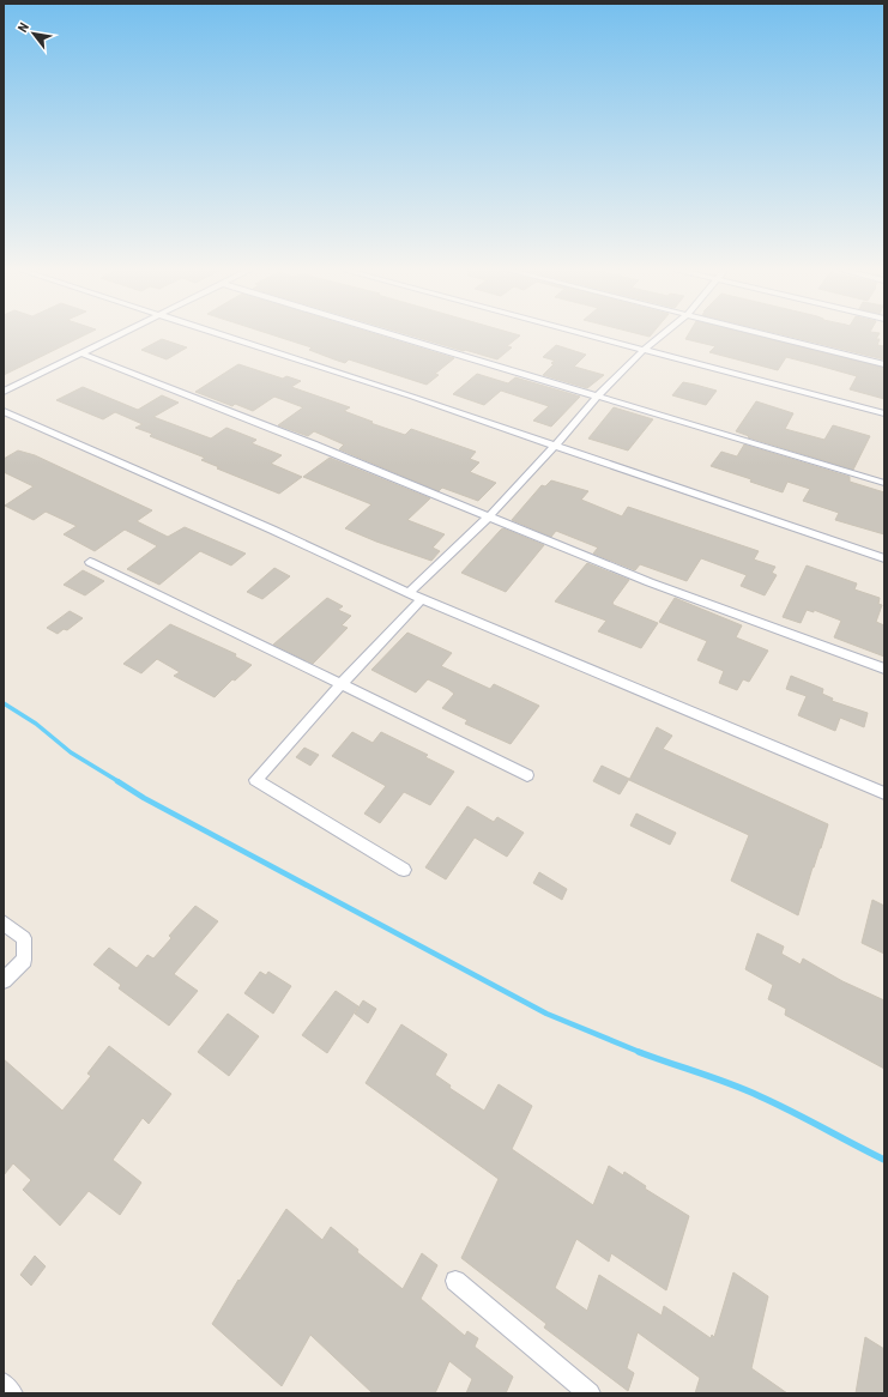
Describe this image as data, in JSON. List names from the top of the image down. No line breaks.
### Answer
{"north":"top left"}
